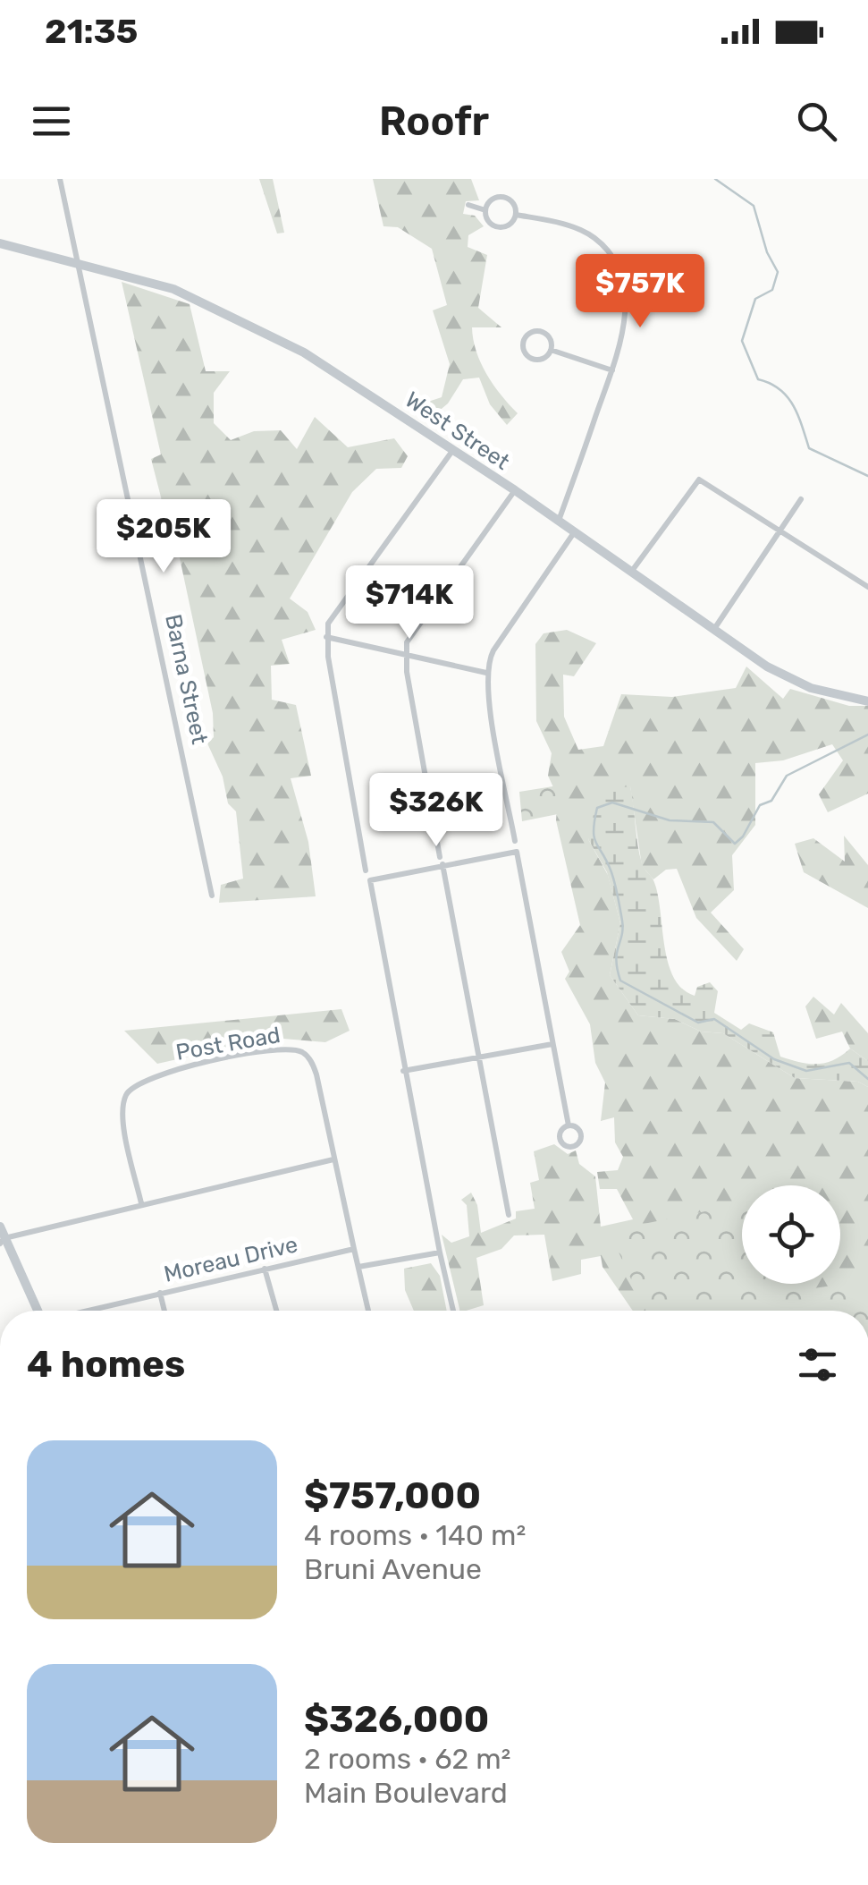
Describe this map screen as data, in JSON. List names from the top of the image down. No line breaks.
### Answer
{"streets":{"main road":["West Street"],"street":["Barna Street","Post Road","Moreau Drive"]},"crossings":[["West Street","Barna Street"],["Post Road","Moreau Drive"]],"page":{"status":"21:35","header":"Roofr","price":["$757K","$205K","$714K","$326K"],"heading":"4 homes","list":[{"name":"$757,000","note":"4 rooms · 140 m² · Bruni Avenue"},{"name":"$326,000","note":"2 rooms · 62 m² · Main Boulevard"}]}}
